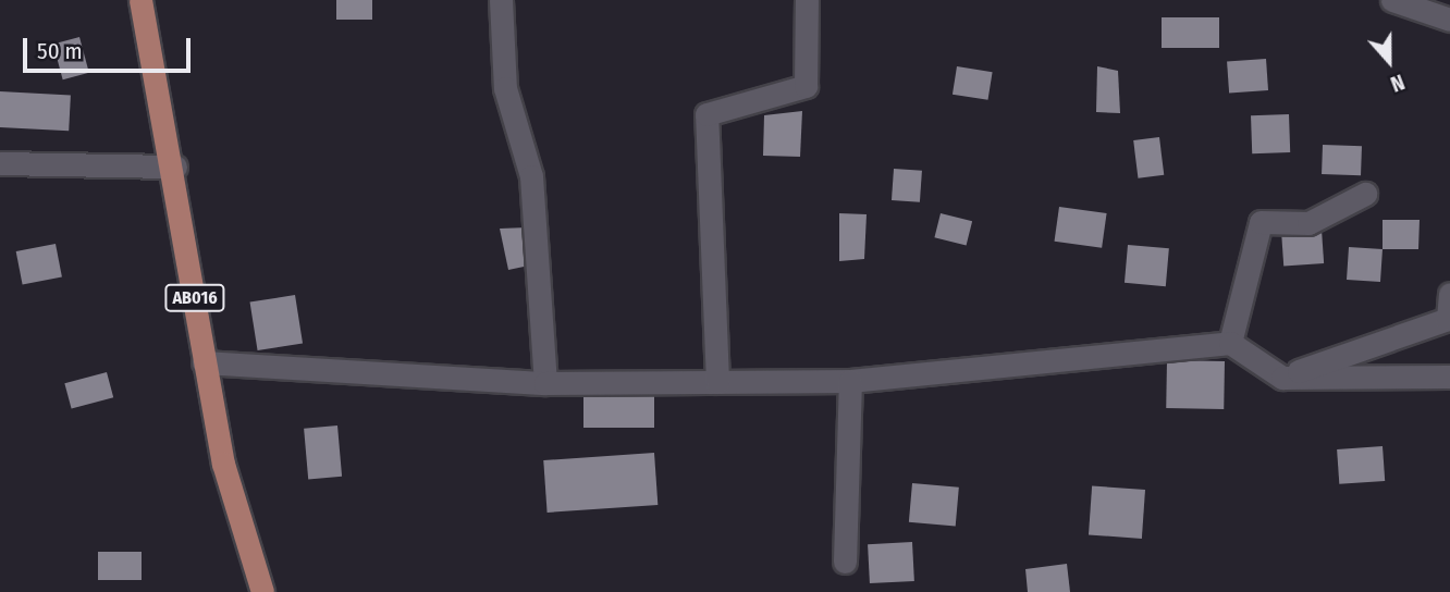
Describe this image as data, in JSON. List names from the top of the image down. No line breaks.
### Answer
{"streets":{"main road":["AB016"]},"scale_bar":"50 m","north":"bottom"}
